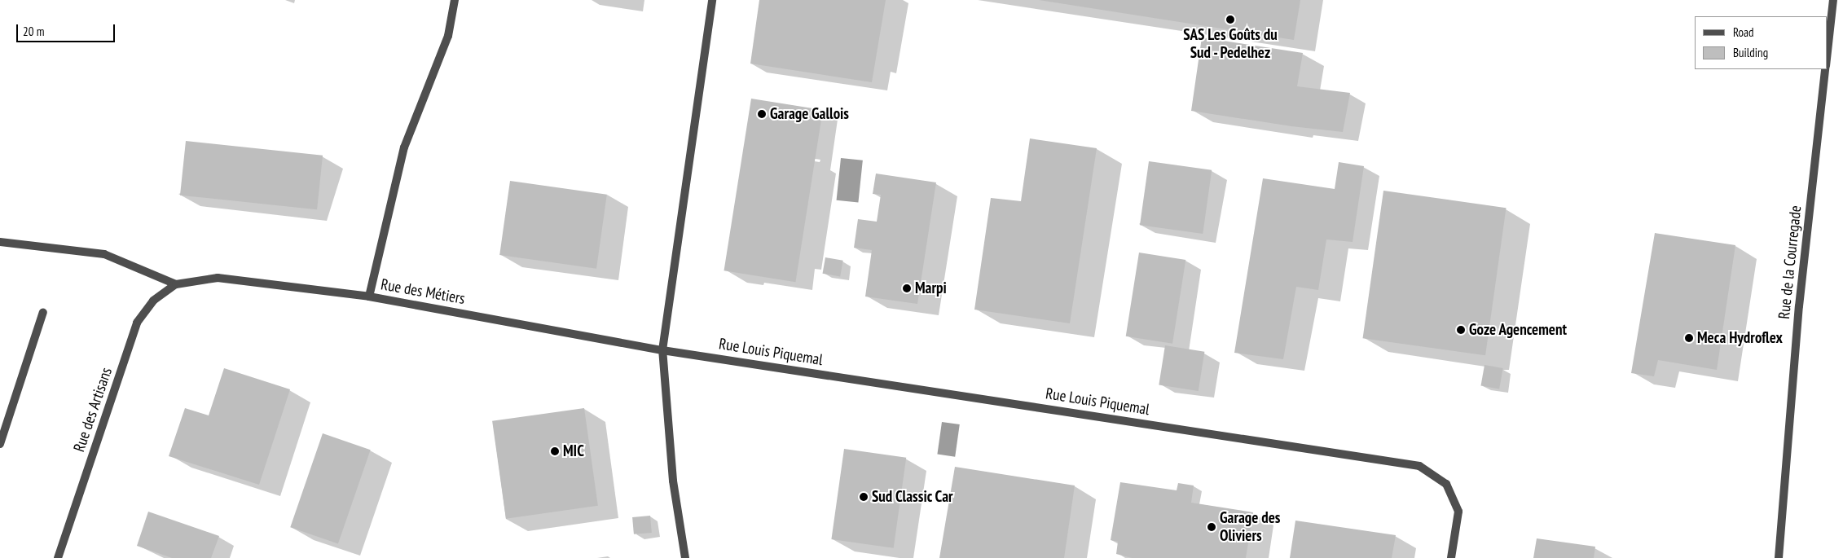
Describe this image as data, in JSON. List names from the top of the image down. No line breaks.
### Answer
{"streets":{"street":["Rue de la Courregade","Rue des Métiers","Rue Louis Piquemal","Rue des Artisans"]},"crossings":[["Rue des Métiers","Rue Louis Piquemal"],["Rue des Métiers","Rue des Artisans"]],"places":["SAS Les Goûts du Sud - Pedelhez","Garage Gallois","Marpi","Goze Agencement","Meca Hydroflex","MIC","Sud Classic Car","Garage des Oliviers"],"legend":["Road","Building"],"scale_bar":"20 m"}
